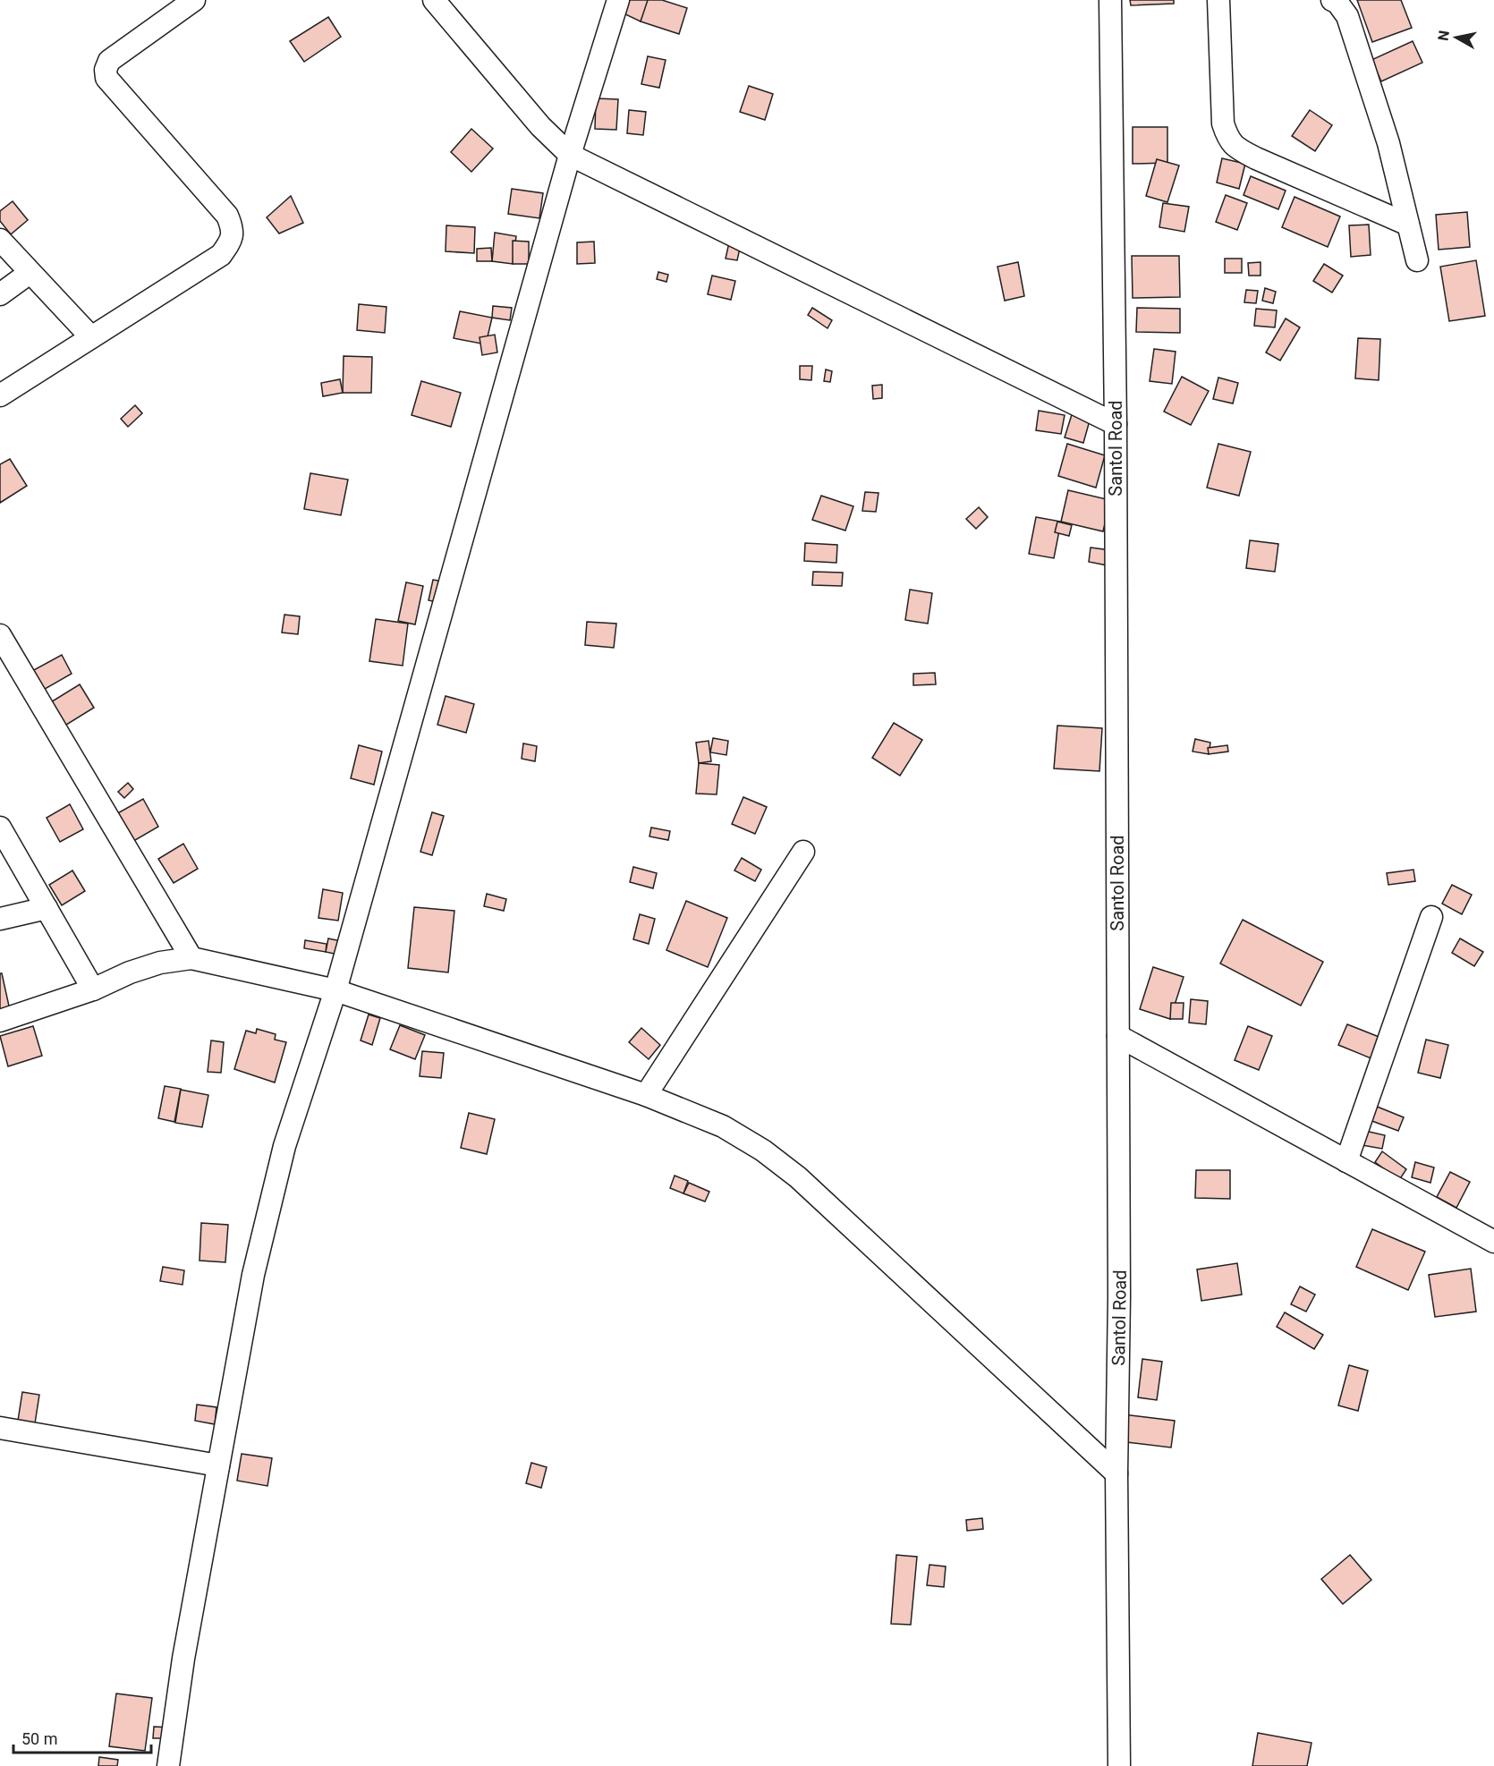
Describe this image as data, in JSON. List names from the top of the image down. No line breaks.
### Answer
{"streets":{"street":["Santol Road"]},"scale_bar":"50 m","north":"left"}
